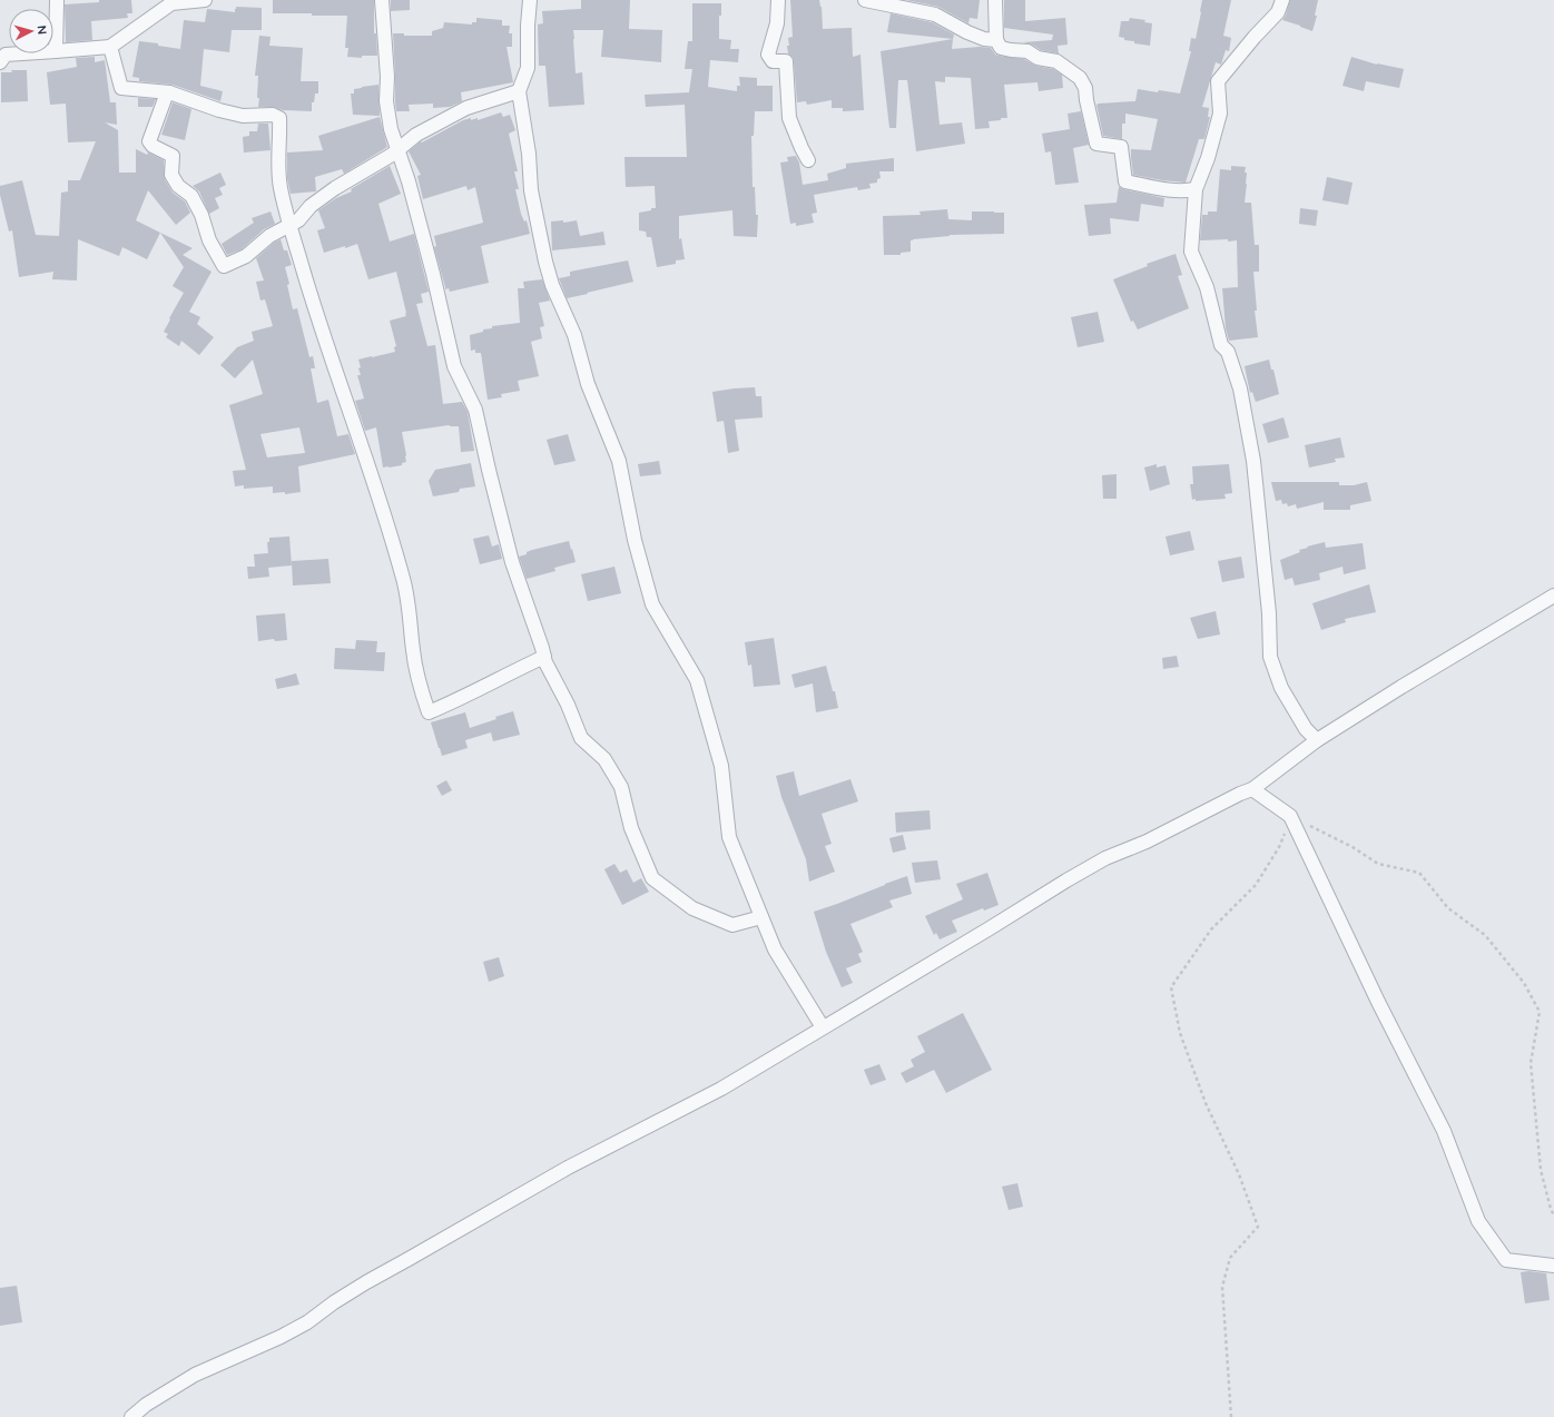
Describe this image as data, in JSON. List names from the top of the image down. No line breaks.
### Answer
{"north":"right"}
